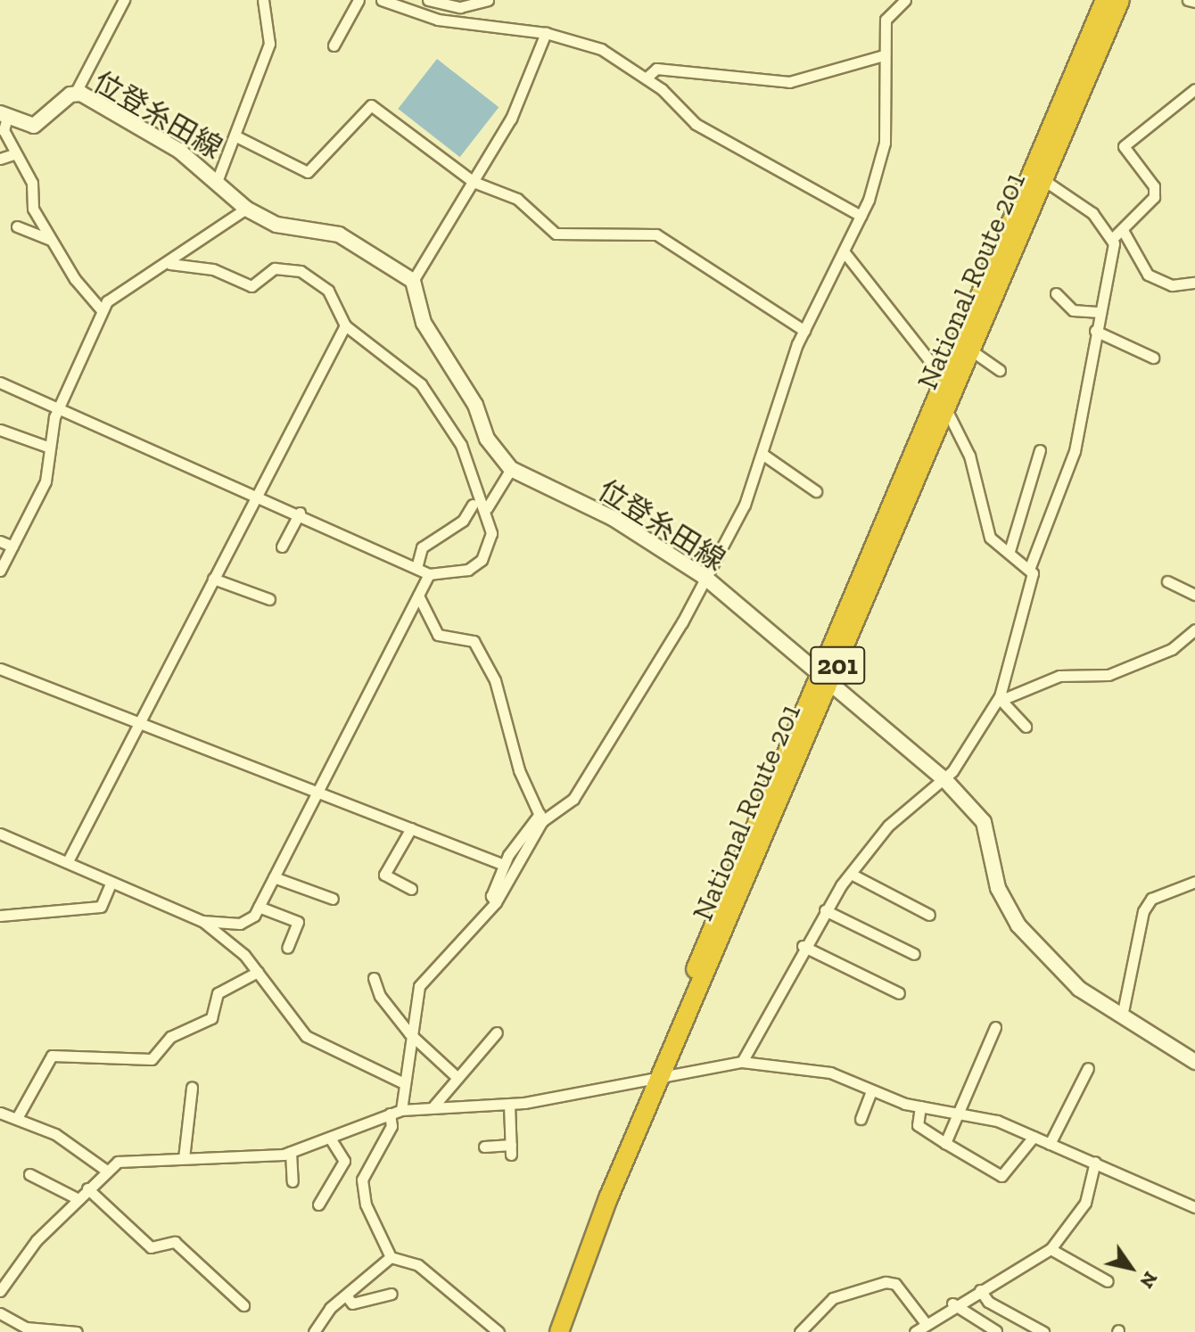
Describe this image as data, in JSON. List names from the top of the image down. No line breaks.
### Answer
{"streets":{"highway":["National Route 201","201"],"main road":["位登糸田線"]},"crossings":[["位登糸田線","National Route 201"]],"north":"bottom right"}
